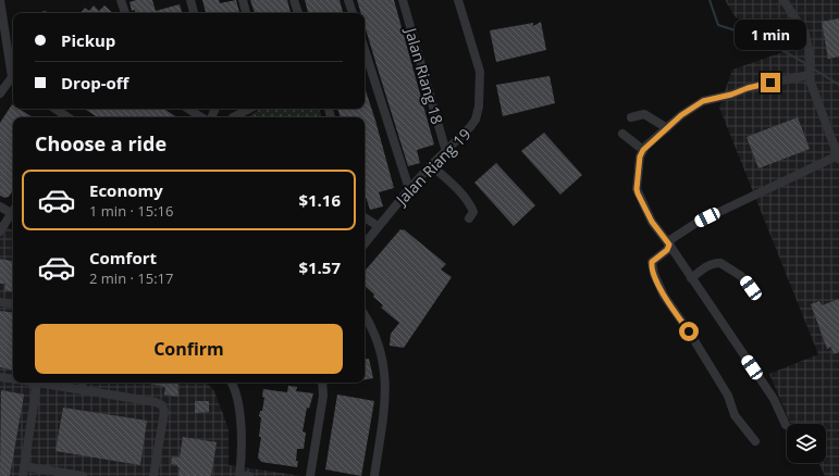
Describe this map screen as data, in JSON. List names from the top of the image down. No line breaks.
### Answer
{"streets":{"street":["Jalan Riang 18","Jalan Riang 19"]},"crossings":[["Jalan Riang 18","Jalan Riang 19"]],"page":{"banner":["Pickup","Drop-off"],"bubble":"1 min","heading":"Choose a ride","list":[{"name":"Economy","note":"1 min · 15:16","value":"$1.16"},{"name":"Comfort","note":"2 min · 15:17","value":"$1.57"}],"buttons":"Confirm"}}
